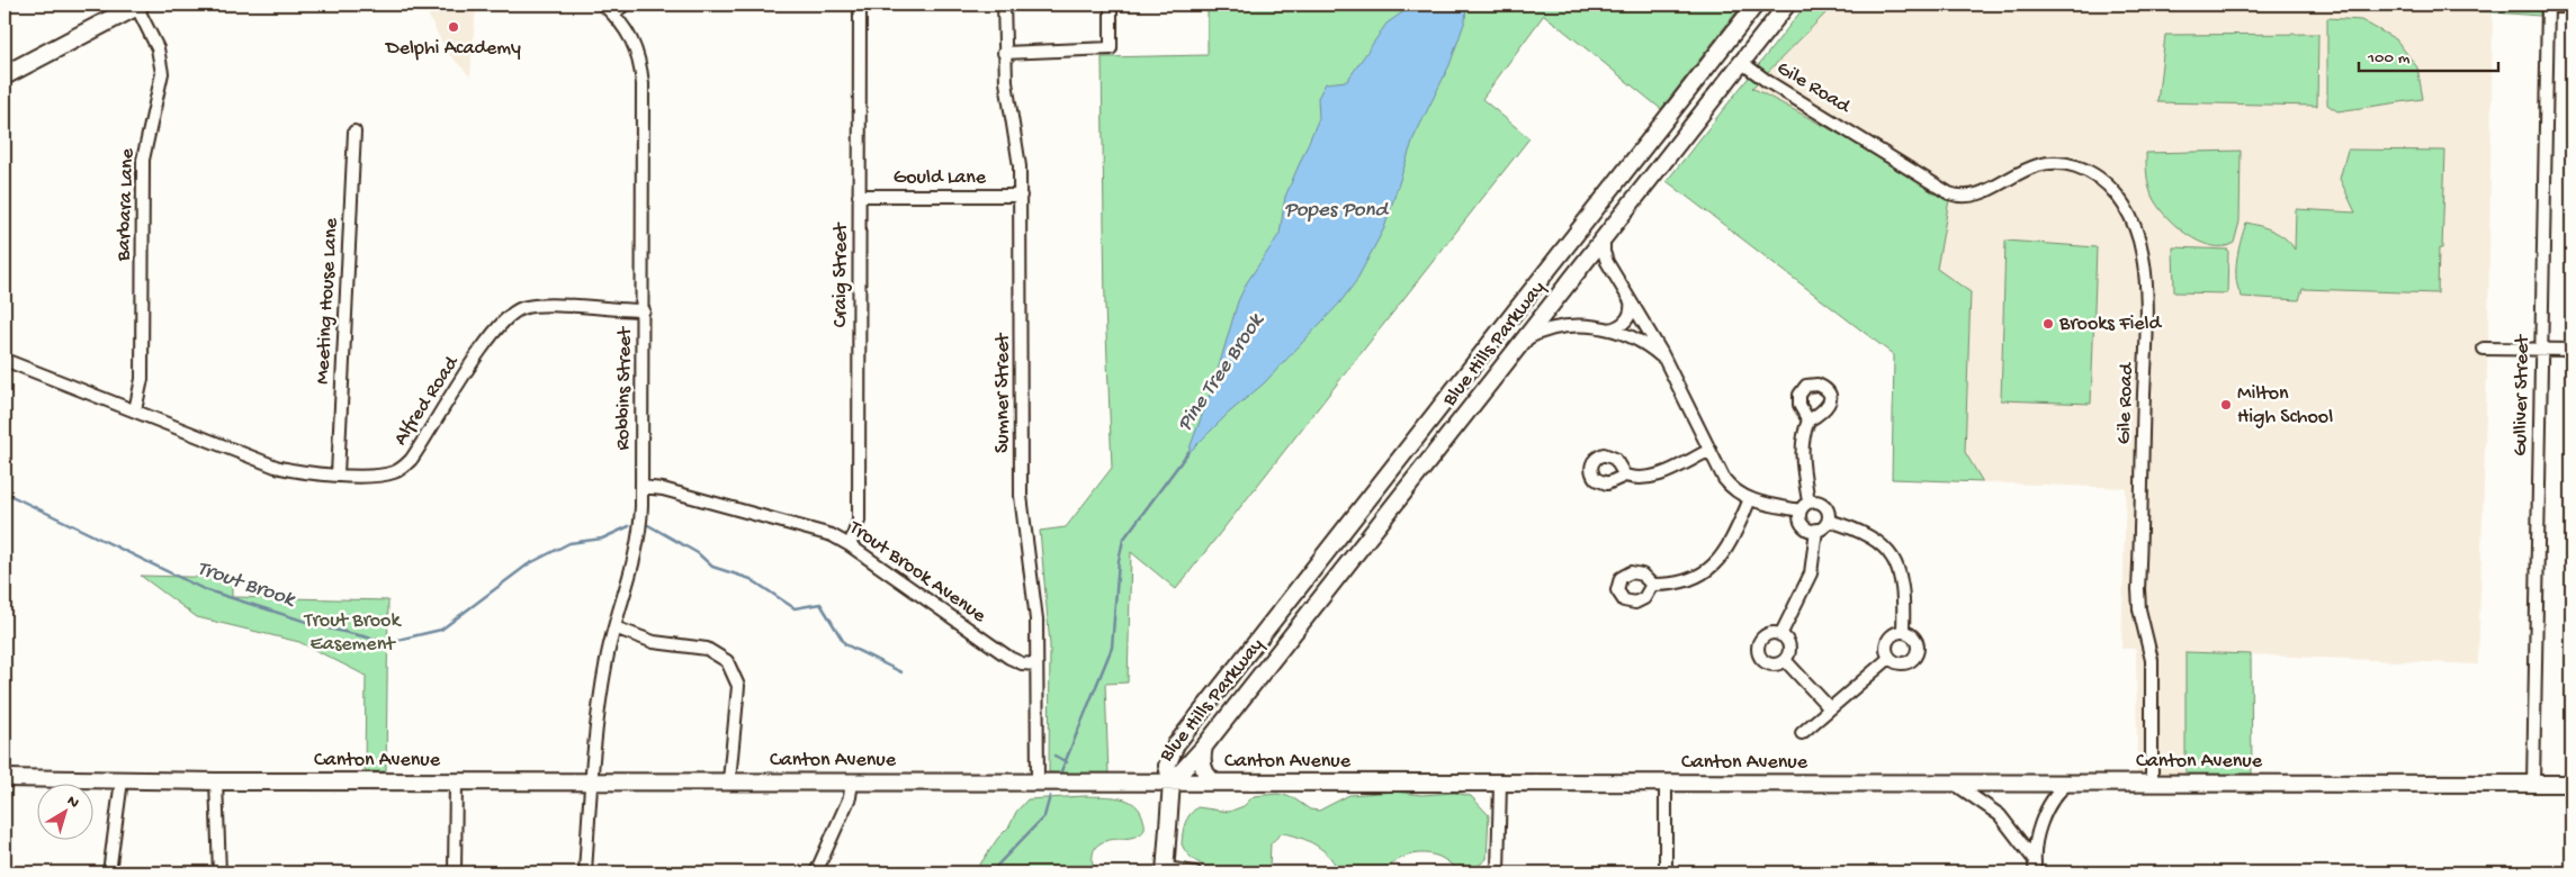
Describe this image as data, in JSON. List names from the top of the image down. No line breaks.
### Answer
{"streets":{"main road":["Blue Hills Parkway","Canton Avenue"],"street":["Gile Road","Gould Lane","Barbara Lane","Craig Street","Meeting House Lane","Robbins Street","Sumner Street","Gulliver Street","Alfred Road","Trout Brook Avenue"]},"crossings":[["Gile Road","Blue Hills Parkway"],["Gile Road","Canton Avenue"],["Gould Lane","Craig Street"],["Gould Lane","Sumner Street"],["Barbara Lane","Alfred Road"],["Craig Street","Trout Brook Avenue"],["Meeting House Lane","Alfred Road"],["Blue Hills Parkway","Canton Avenue"],["Robbins Street","Alfred Road"],["Robbins Street","Trout Brook Avenue"],["Robbins Street","Canton Avenue"],["Sumner Street","Trout Brook Avenue"],["Sumner Street","Canton Avenue"],["Gulliver Street","Canton Avenue"]],"water":["Popes Pond","Pine Tree Brook","Trout Brook"],"parks":["Trout Brook Easement"],"places":["Delphi Academy","Brooks Field","Milton High School"],"scale_bar":"100 m","north":"top right"}
